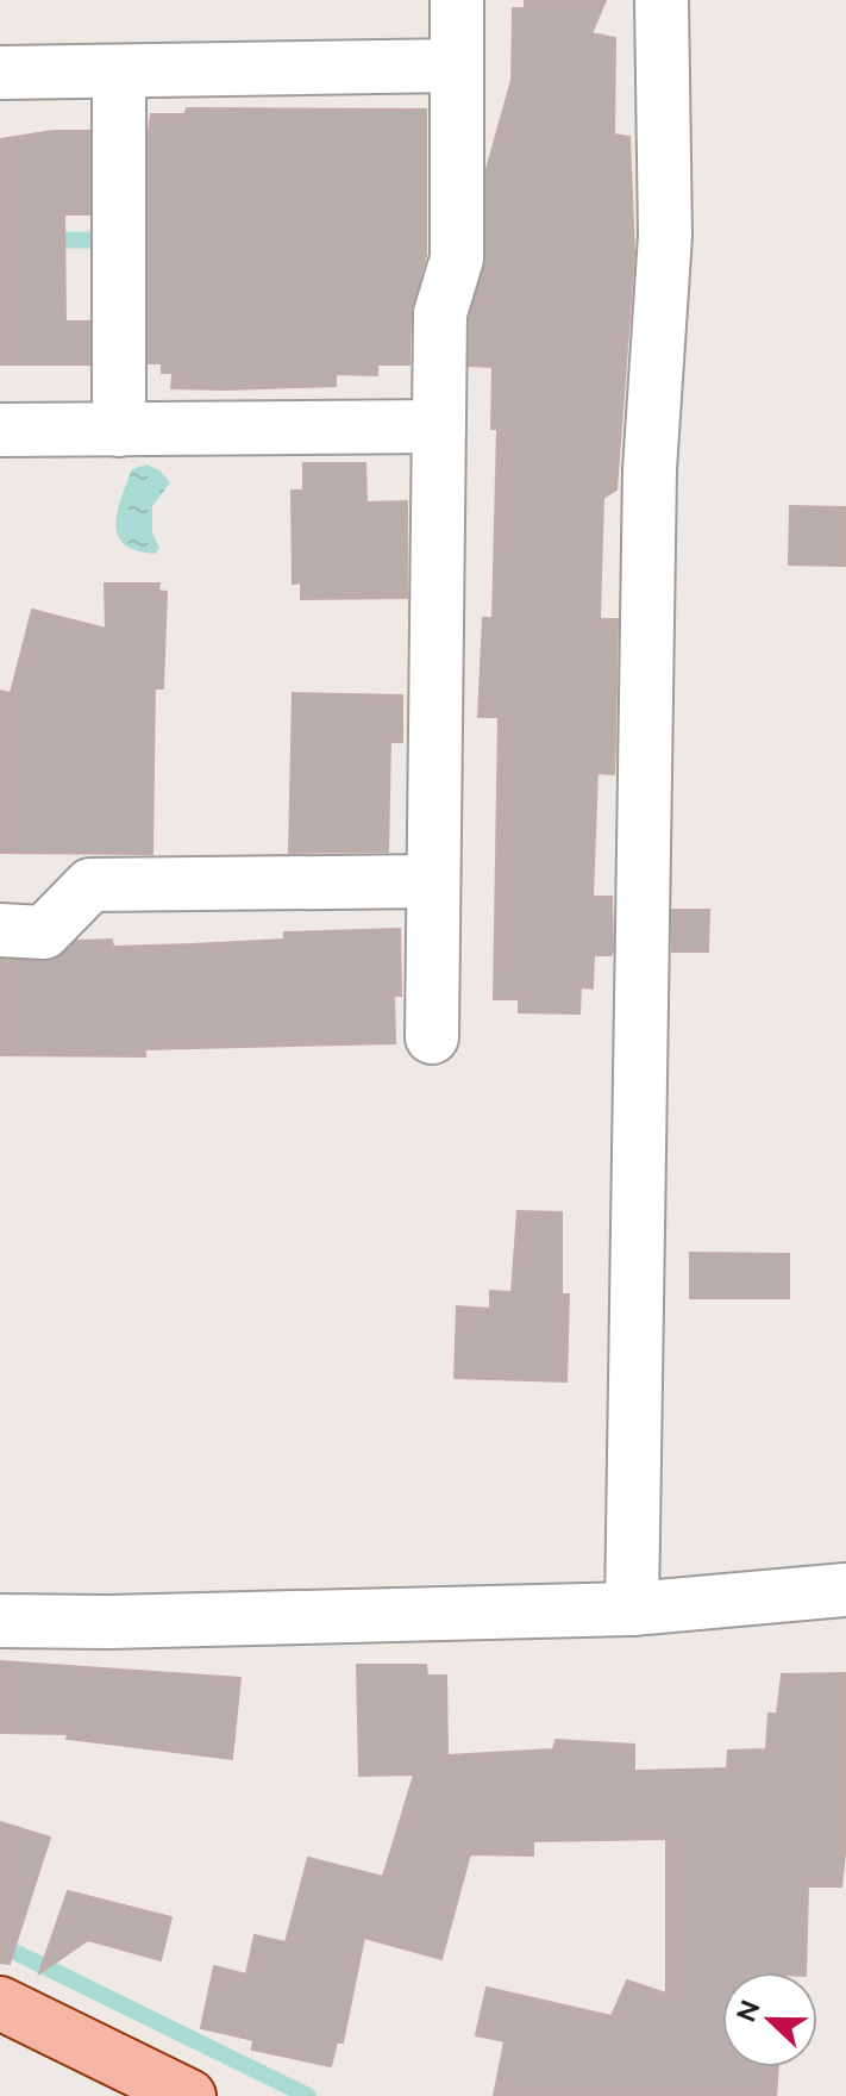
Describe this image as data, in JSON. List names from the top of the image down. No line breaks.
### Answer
{"north":"left"}
